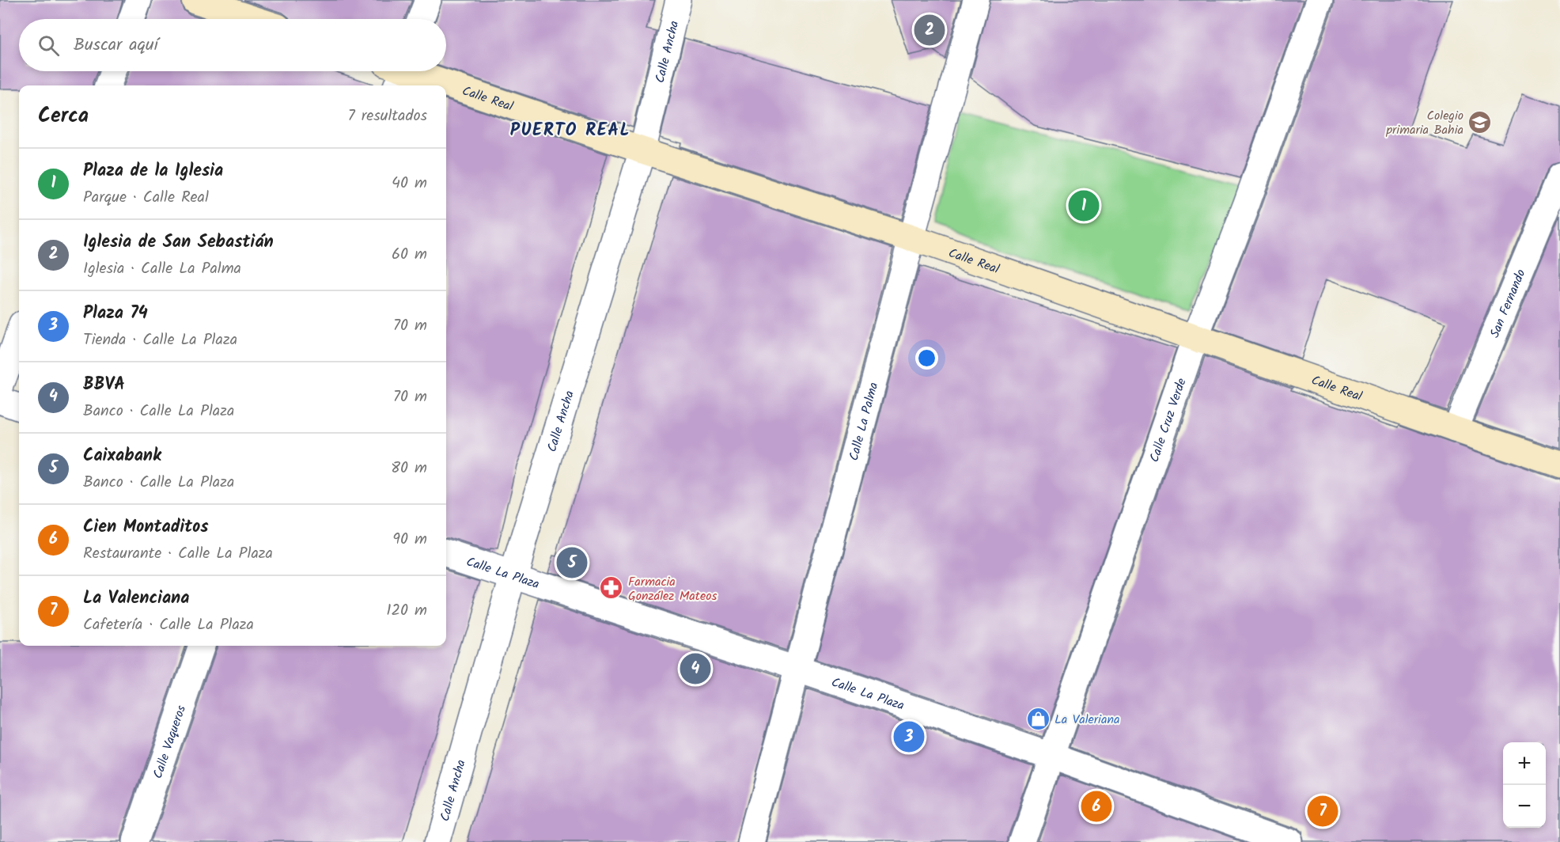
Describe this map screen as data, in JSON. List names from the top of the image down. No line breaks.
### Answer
{"streets":{"street":["Calle Ancha","Calle Real","San Fernando","Calle Cruz Verde","Calle La Palma","Calle La Plaza","Calle Vaqueros"]},"crossings":[["Calle Ancha","Calle Real"],["Calle Ancha","Calle La Plaza"],["Calle Real","San Fernando"],["Calle Real","Calle Cruz Verde"],["Calle Real","Calle La Palma"],["Calle Cruz Verde","Calle La Plaza"],["Calle La Palma","Calle La Plaza"]],"districts":["PUERTO REAL"],"places":{"school or university":["Colegio primaria Bahia"],"pharmacy":["Farmacia González Mateos"],"shop":["La Valeriana"]},"page":{"pins":["2","1","5","4","3","6","7"],"search":"Buscar aquí","heading":["Cerca","7 resultados"],"list":[{"mark":"1","name":"Plaza de la Iglesia","note":"Parque · Calle Real","value":"40 m"},{"mark":"2","name":"Iglesia de San Sebastián","note":"Iglesia · Calle La Palma","value":"60 m"},{"mark":"3","name":"Plaza 74","note":"Tienda · Calle La Plaza","value":"70 m"},{"mark":"4","name":"BBVA","note":"Banco · Calle La Plaza","value":"70 m"},{"mark":"5","name":"Caixabank","note":"Banco · Calle La Plaza","value":"80 m"},{"mark":"6","name":"Cien Montaditos","note":"Restaurante · Calle La Plaza","value":"90 m"},{"mark":"7","name":"La Valenciana","note":"Cafetería · Calle La Plaza","value":"120 m"}],"map_buttons":["+","−"]}}
